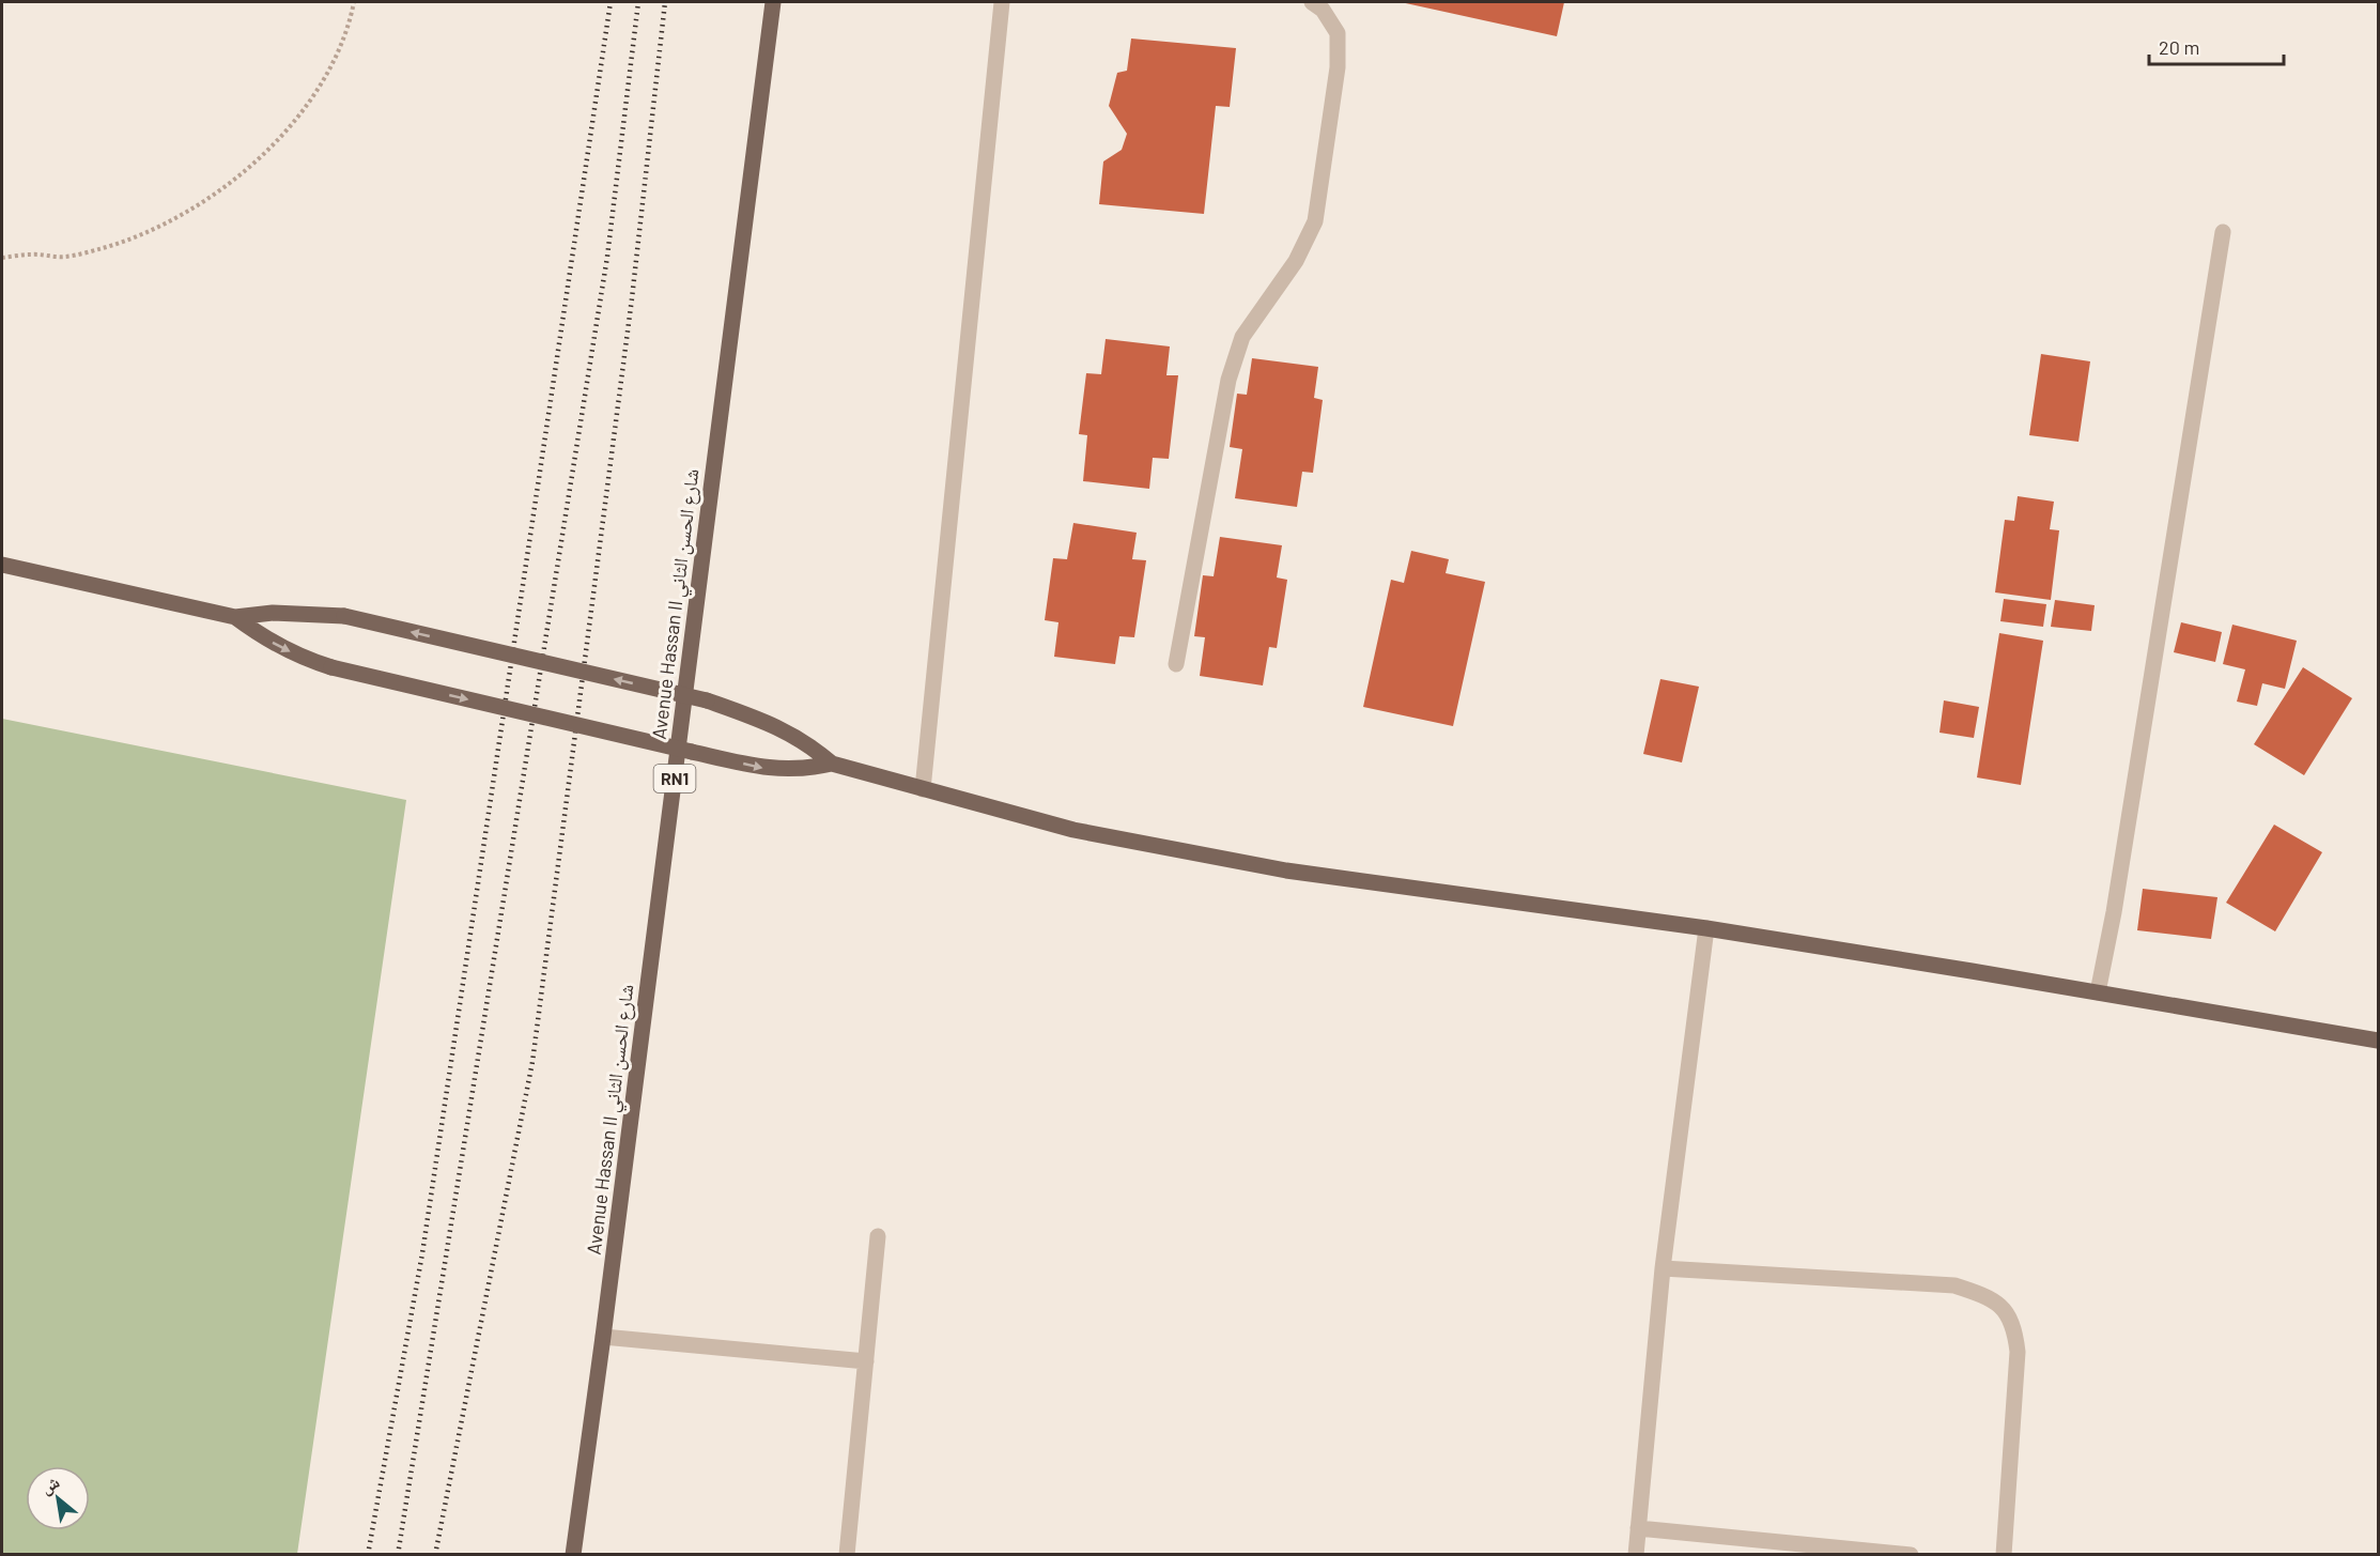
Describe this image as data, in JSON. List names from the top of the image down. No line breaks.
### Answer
{"streets":{"main road":["Avenue Hassan II شارع الحسن الثاني","RN1"]},"scale_bar":"20 m","north":"top left"}
